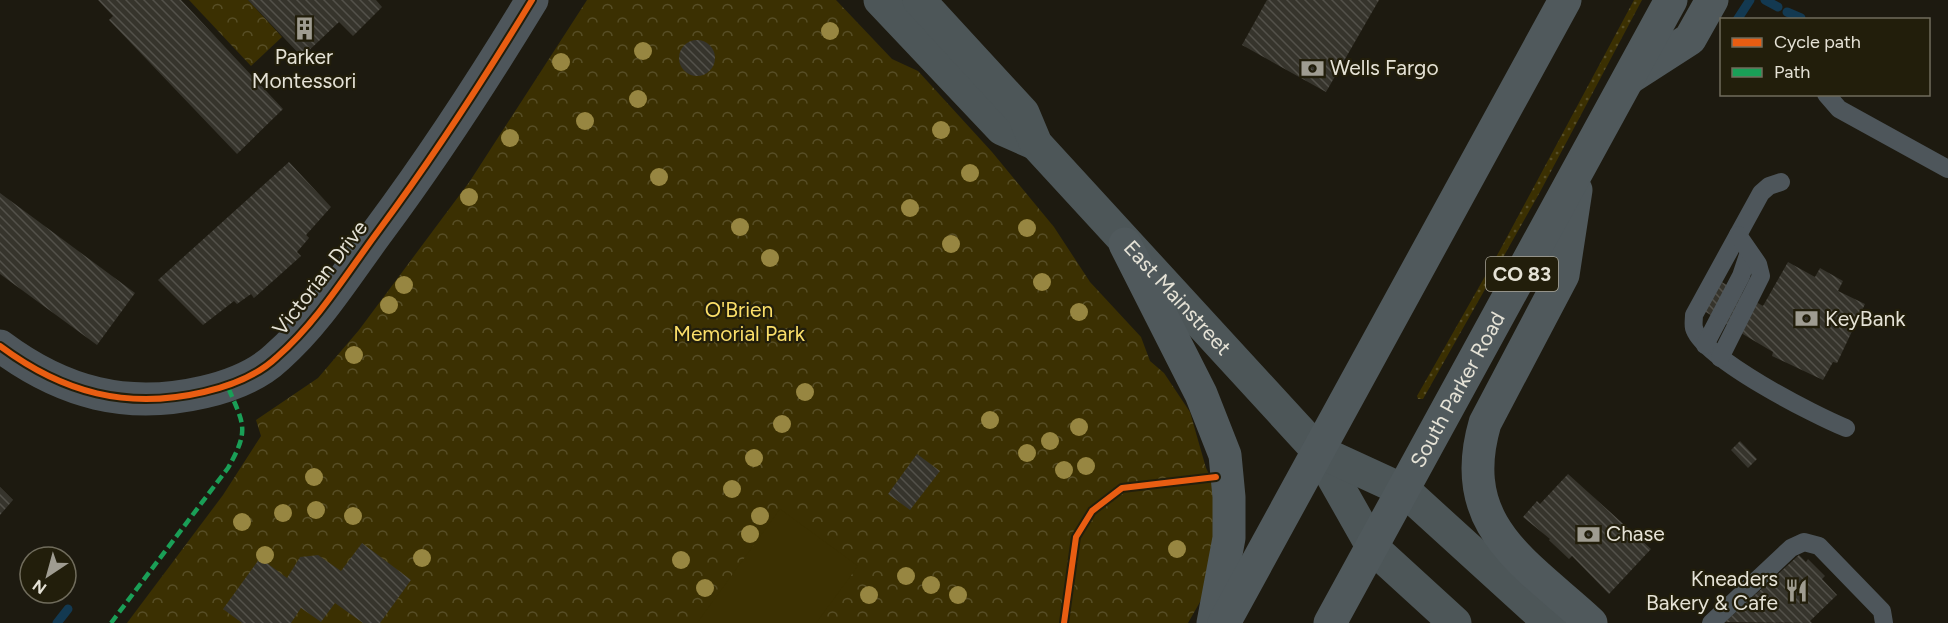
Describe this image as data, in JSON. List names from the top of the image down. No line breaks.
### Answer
{"streets":{"highway":["CO 83","South Parker Road"],"main road":["East Mainstreet"],"street":["Victorian Drive"]},"crossings":[["East Mainstreet","South Parker Road"]],"parks":["O'Brien Memorial Park"],"places":{"building":["Parker Montessori"],"bank":["Wells Fargo","KeyBank","Chase"],"restaurant":["Kneaders Bakery & Cafe"]},"legend":["Cycle path","Path"],"north":"bottom left"}
